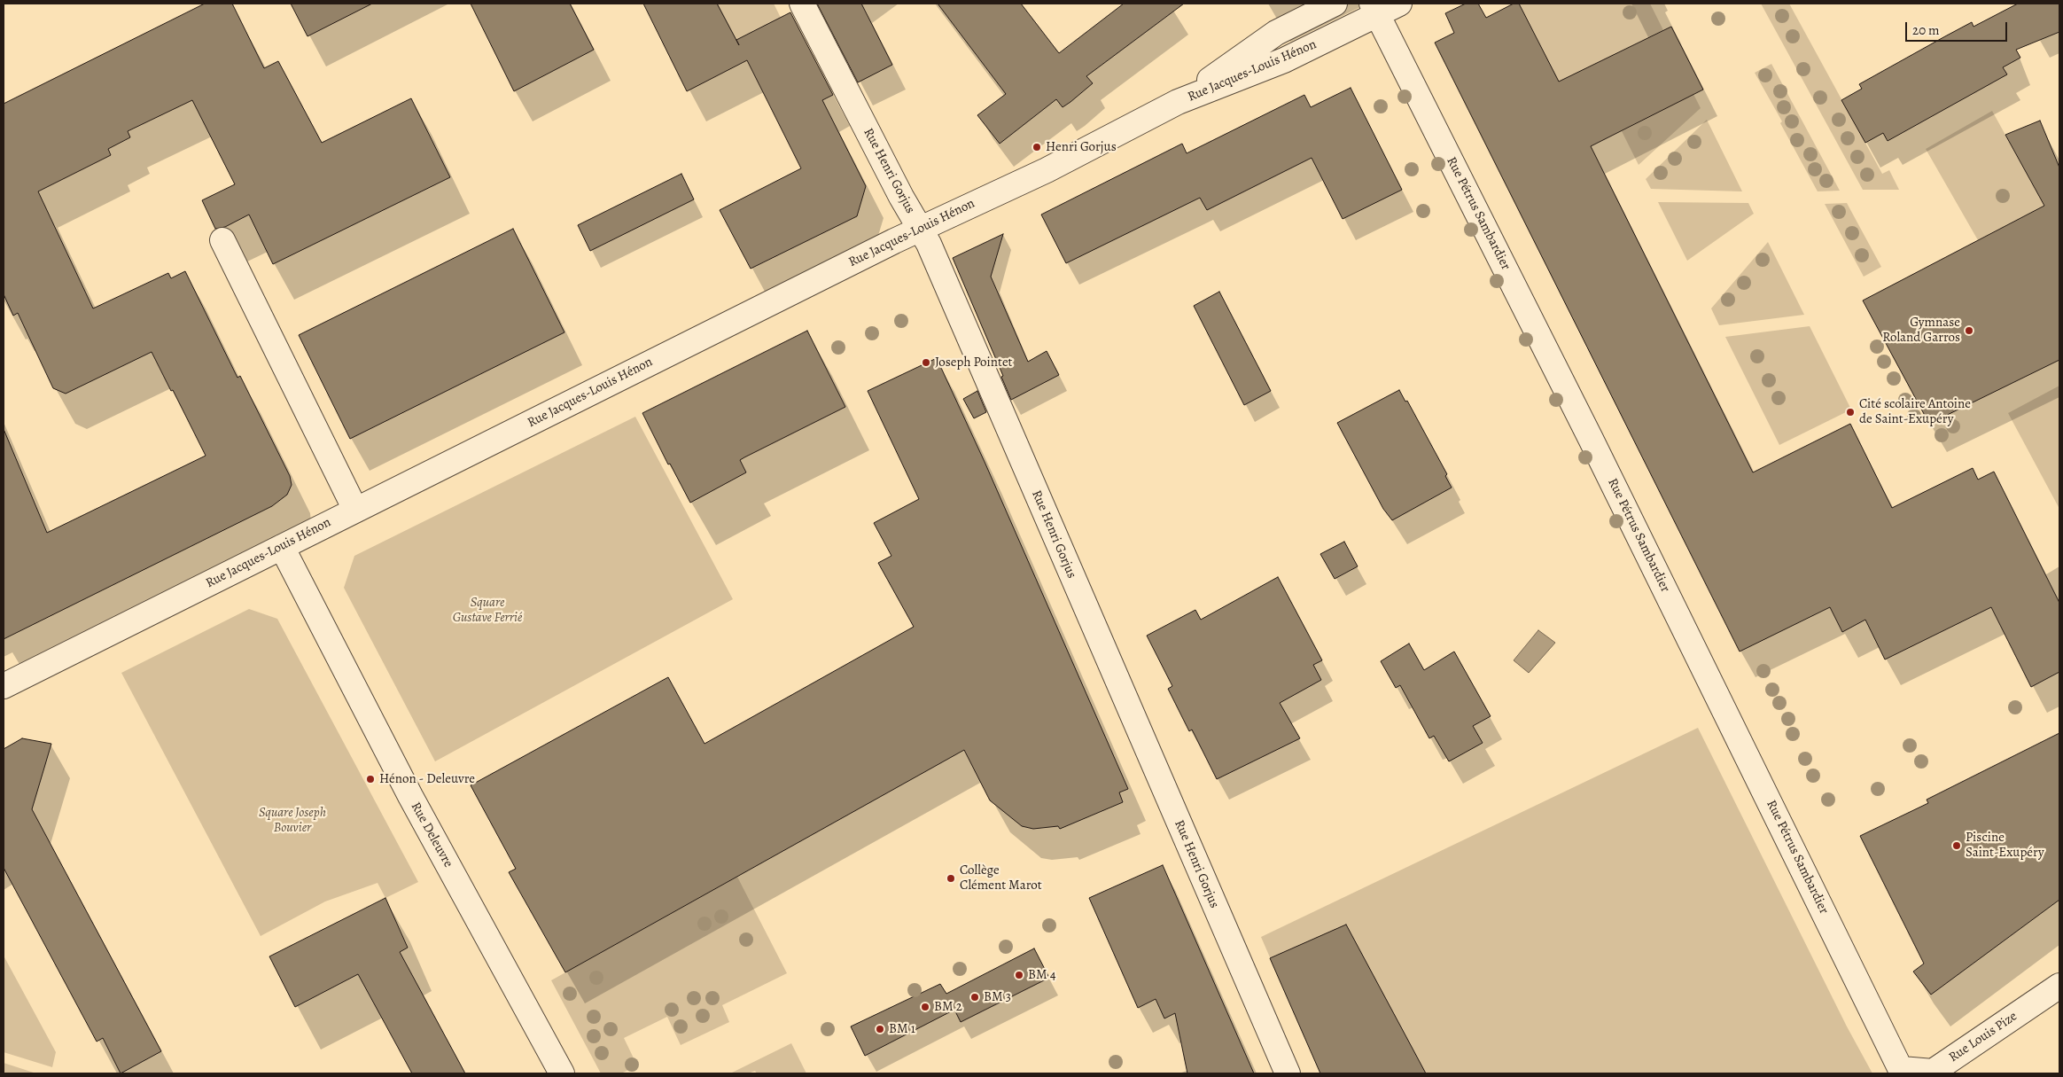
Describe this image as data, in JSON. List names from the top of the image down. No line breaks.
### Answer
{"streets":{"street":["Rue Jacques-Louis Hénon","Rue Henri Gorjus","Rue Pétrus Sambardier","Rue Deleuvre","Rue Louis Pize"]},"crossings":[["Rue Jacques-Louis Hénon","Rue Henri Gorjus"],["Rue Jacques-Louis Hénon","Rue Pétrus Sambardier"],["Rue Jacques-Louis Hénon","Rue Deleuvre"],["Rue Pétrus Sambardier","Rue Louis Pize"]],"parks":["Square Gustave Ferrié","Square Joseph Bouvier"],"places":["Henri Gorjus","Gymnase Roland Garros","Joseph Pointet","Cité scolaire Antoine de Saint-Exupéry","Hénon - Deleuvre","Piscine Saint-Exupéry","Collège Clément Marot","BM 4","BM 3","BM 2","BM 1"],"scale_bar":"20 m"}
